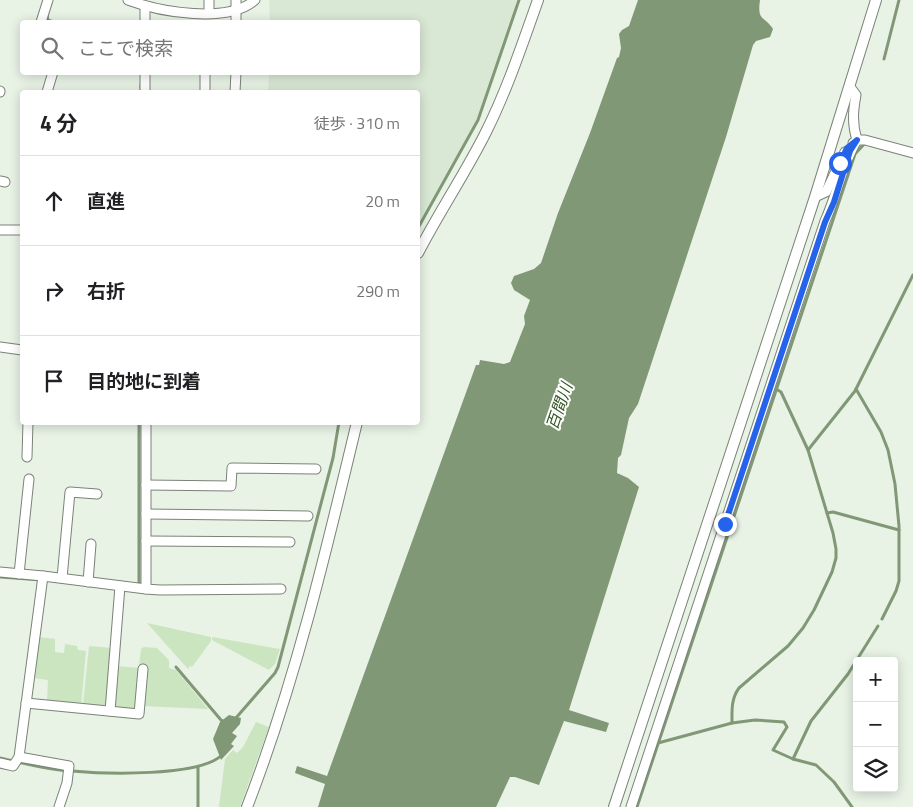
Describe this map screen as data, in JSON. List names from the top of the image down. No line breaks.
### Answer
{"water":["百間川"],"page":{"search":"ここで検索","heading":["4 分","徒歩 · 310 m"],"list":[["直進","20 m"],["右折","290 m"],"目的地に到着"],"map_buttons":["+","−"]}}
